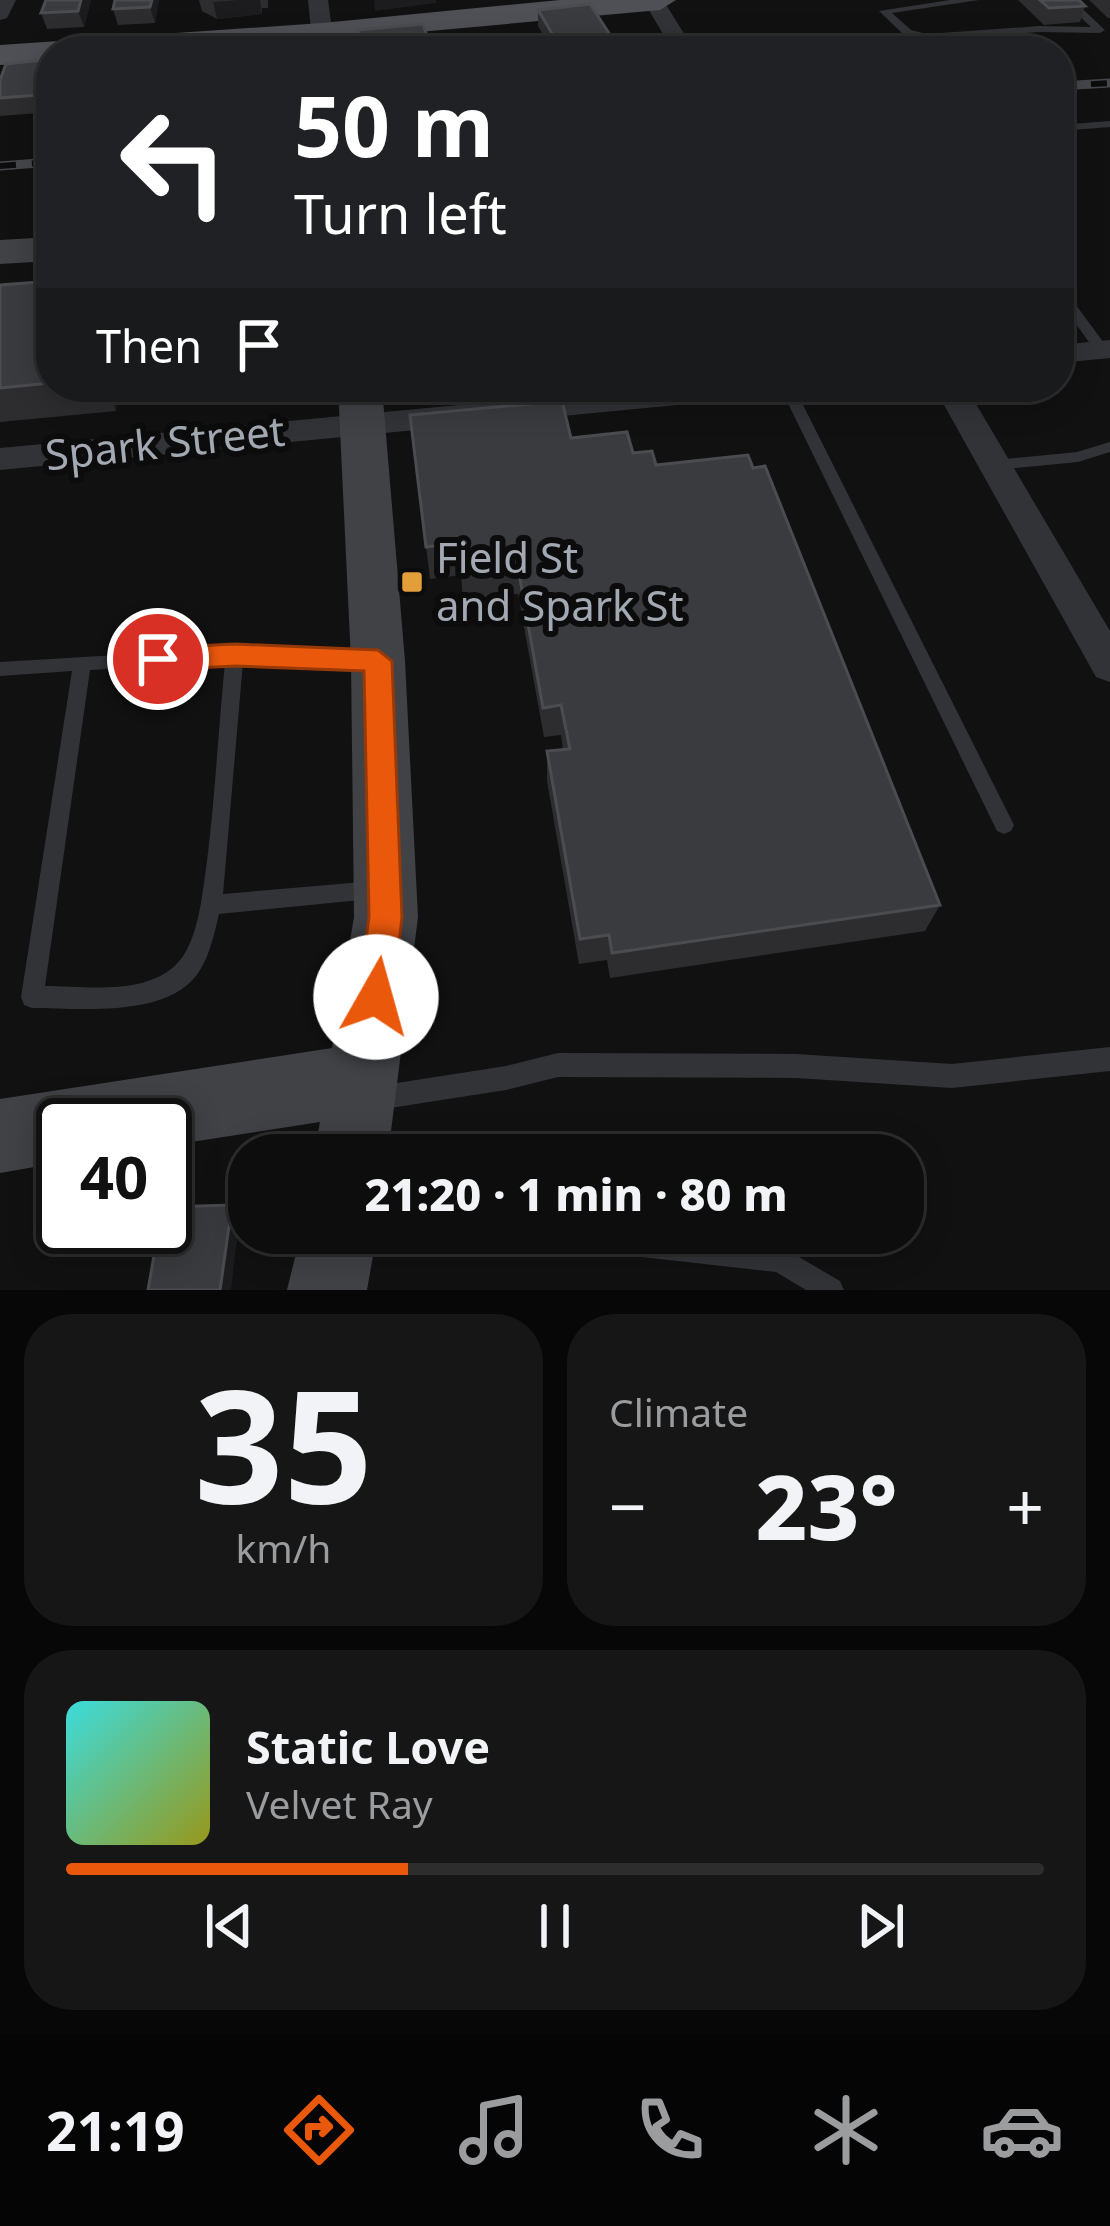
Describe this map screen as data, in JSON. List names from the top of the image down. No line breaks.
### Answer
{"streets":{"street":["Spark Street"]},"places":{"transit":["Field St and Spark St"]},"page":{"turn":["50 m","Turn left"],"then":"Then","limit":"40","trip":"21:20 · 1 min · 80 m","tile":[["35","km/h"],"Climate"],"heat":["−","23°","+"],"song":["Static Love","Velvet Ray"],"tabs":"21:19"}}
